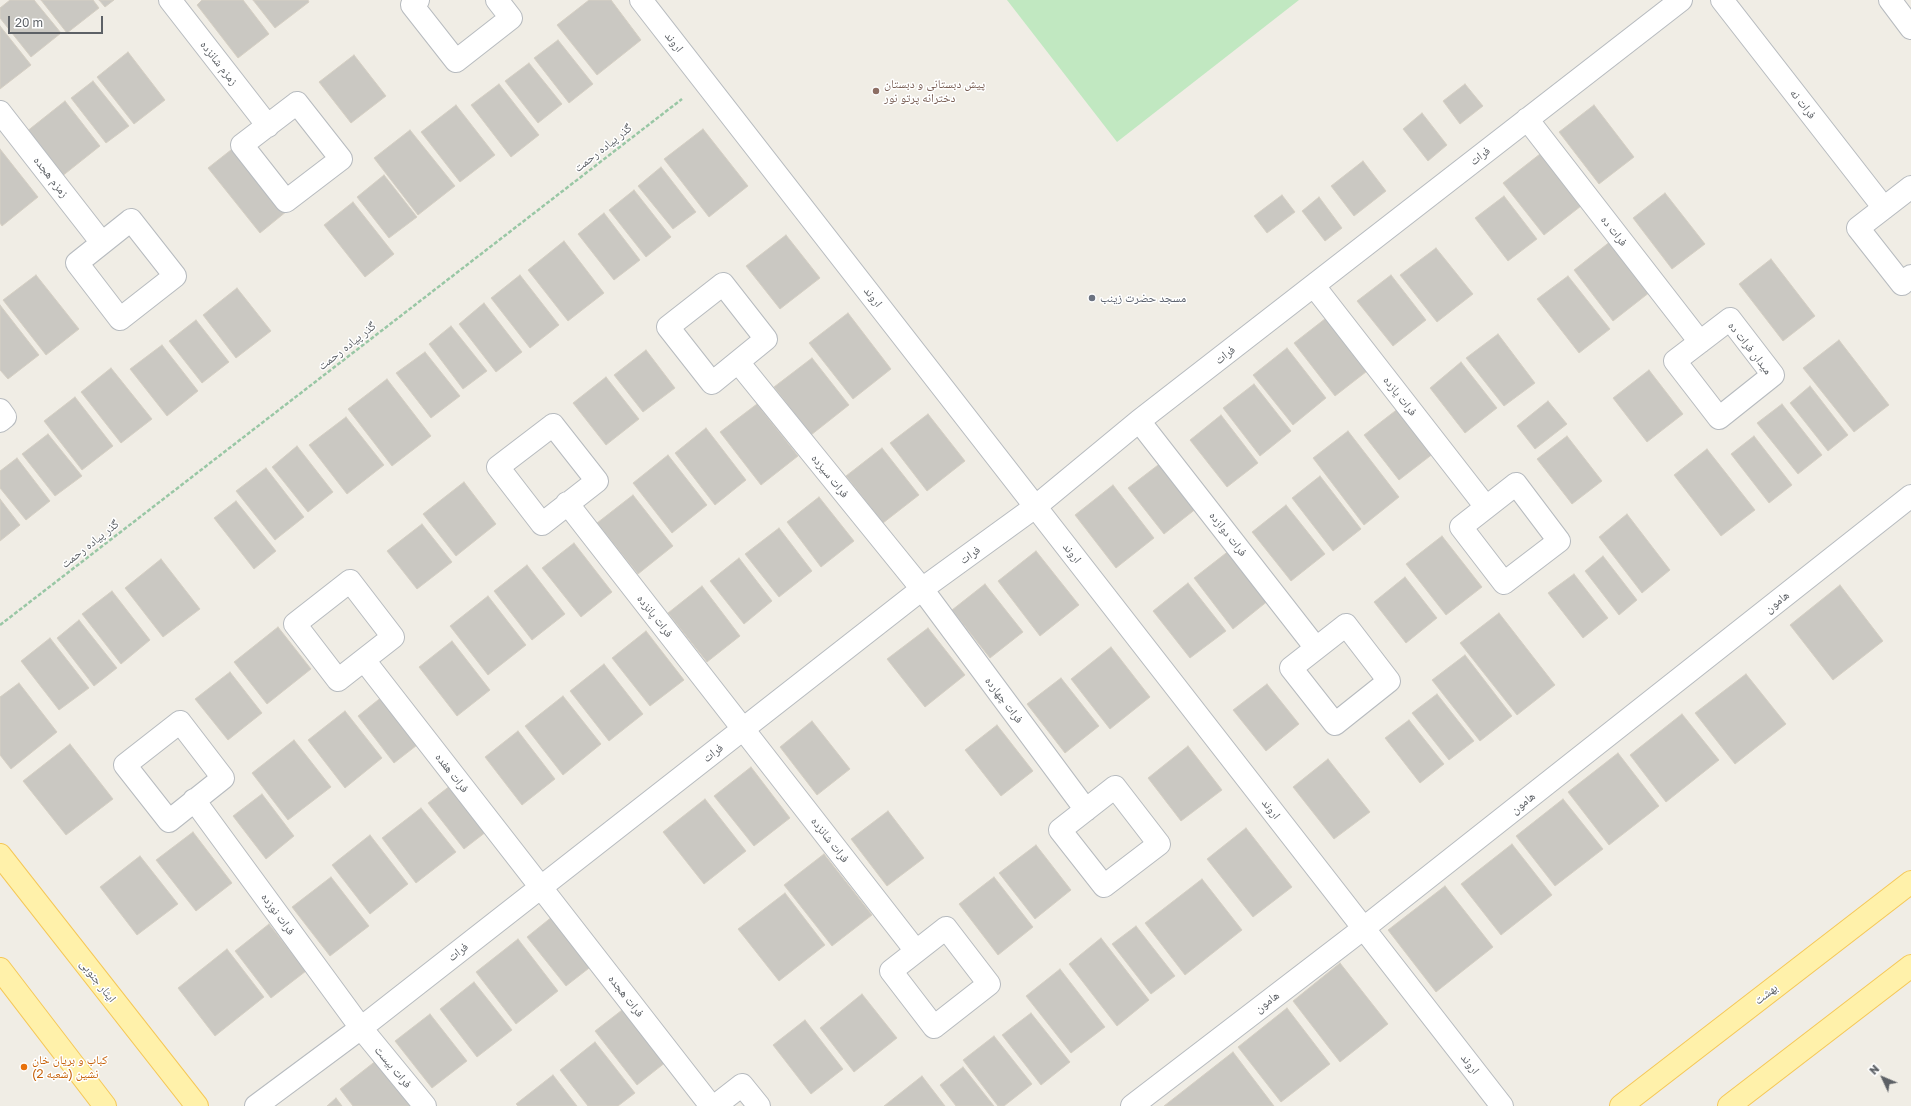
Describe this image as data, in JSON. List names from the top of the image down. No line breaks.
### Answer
{"streets":{"main road":["ایثار جنوبی","بهشت"],"street":["اروند","زمزم شانزده","فرات نه","فرات","زمزم هجده","فرات ده","میدان فرات ده","فرات یازده","فرات سیزده","فرات دوازده","هامون","فرات پانزده","فرات چهارده","فرات هفده","فرات شانزده","فرات نوزده","فرات هجده","فرات بیست"],"path":["گذر پیاده رحمت"]},"crossings":[["اروند","گذر پیاده رحمت"],["اروند","فرات"],["اروند","هامون"],["فرات","فرات ده"],["فرات","فرات یازده"],["فرات","فرات سیزده"],["فرات","فرات دوازده"],["فرات","فرات پانزده"],["فرات","فرات چهارده"],["فرات","فرات هفده"],["فرات","فرات شانزده"],["فرات","فرات نوزده"],["فرات","فرات هجده"],["فرات","فرات بیست"],["فرات ده","میدان فرات ده"],["فرات سیزده","فرات چهارده"],["فرات پانزده","فرات شانزده"],["فرات هفده","فرات هجده"],["فرات نوزده","فرات بیست"]],"places":["پیش دبستانی و دبستان دخترانه پرتو نور","مسجد حضرت زینب","کباب و بریان خان نشین (شعبه 2)"],"scale_bar":"20 m","north":"top left"}
